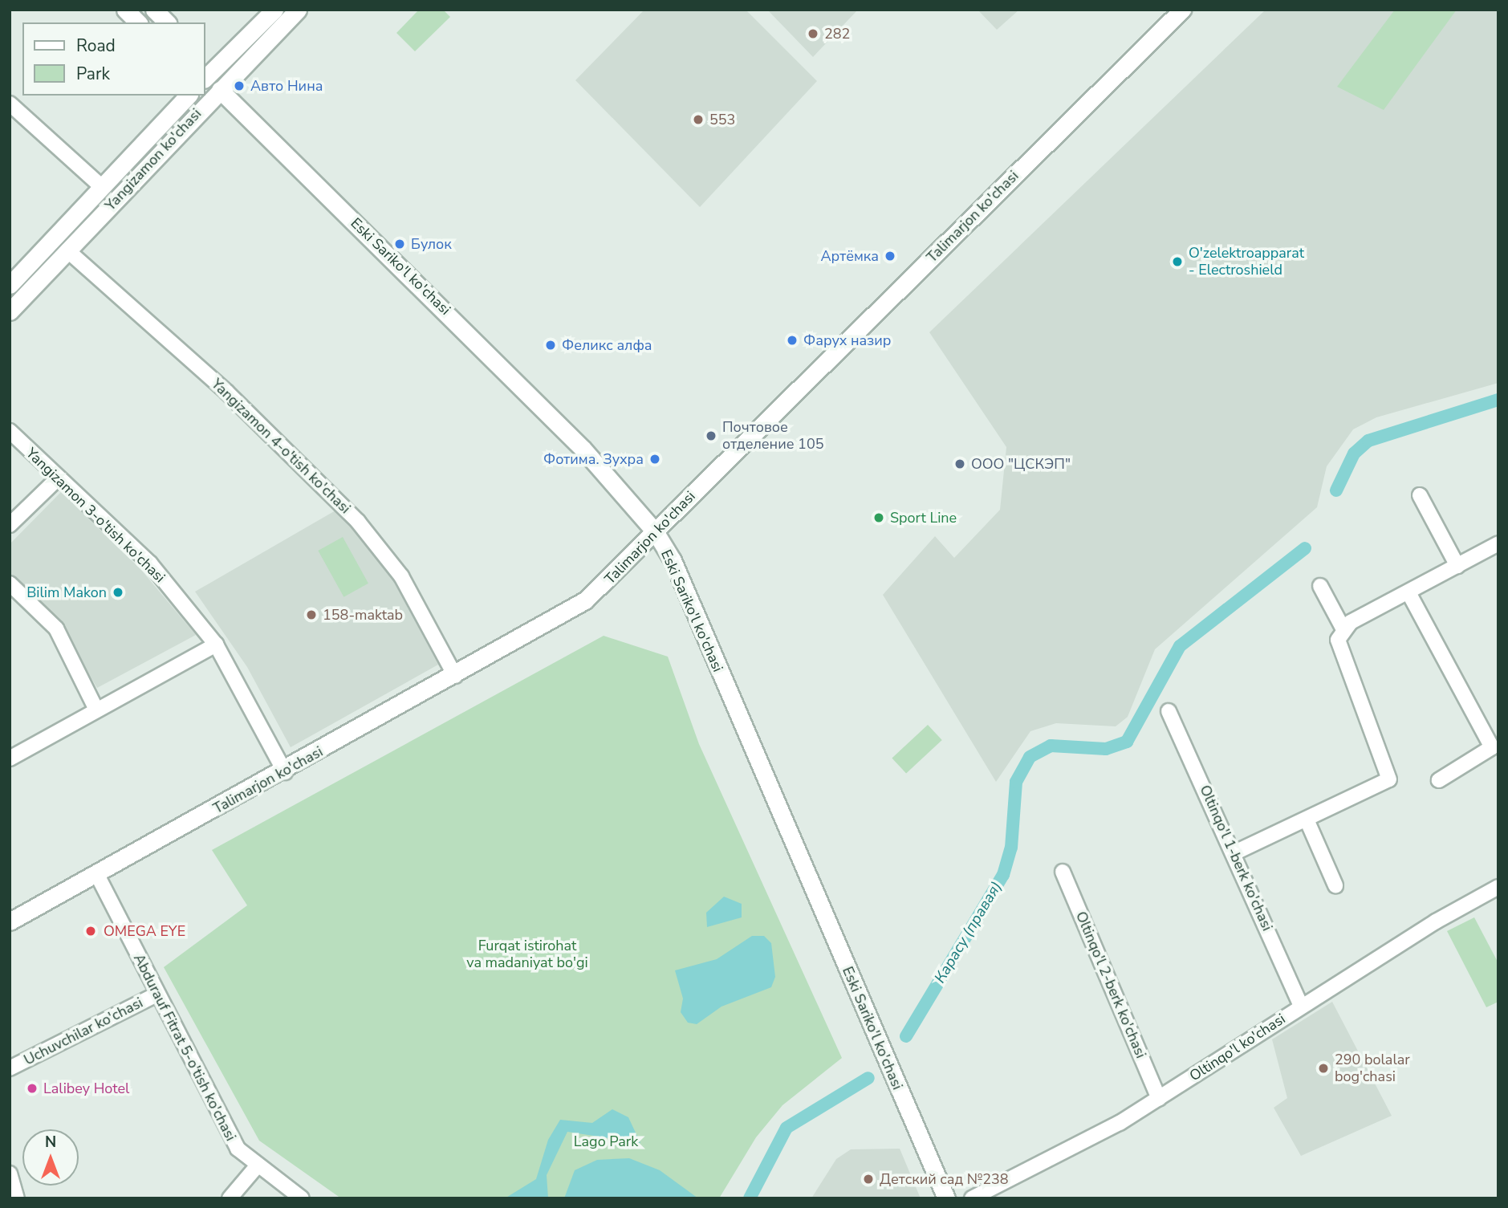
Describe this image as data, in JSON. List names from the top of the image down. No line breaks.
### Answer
{"streets":{"street":["Yangizamon ko'chasi","Talimarjon ko'chasi","Eski Sariko'l ko'chasi","Yangizamon 4-o'tish ko'chasi","Yangizamon 3-o'tish ko'chasi","Oltinqo'l 1-berk ko'chasi","Oltinqo'l 2-berk ko'chasi","Uchuvchilar ko'chasi","Abdurauf Fitrat 5-o'tish ko'chasi","Oltinqo'l ko'chasi"]},"crossings":[["Yangizamon ko'chasi","Eski Sariko'l ko'chasi"],["Yangizamon ko'chasi","Yangizamon 4-o'tish ko'chasi"],["Talimarjon ko'chasi","Eski Sariko'l ko'chasi"],["Talimarjon ko'chasi","Yangizamon 4-o'tish ko'chasi"],["Talimarjon ko'chasi","Yangizamon 3-o'tish ko'chasi"],["Talimarjon ko'chasi","Abdurauf Fitrat 5-o'tish ko'chasi"],["Oltinqo'l 1-berk ko'chasi","Oltinqo'l ko'chasi"],["Oltinqo'l 2-berk ko'chasi","Oltinqo'l ko'chasi"],["Uchuvchilar ko'chasi","Abdurauf Fitrat 5-o'tish ko'chasi"]],"water":["Карасу (правая)"],"parks":["Furqat istirohat va madaniyat bo'gi","Lago Park"],"places":["282","Авто Нина","553","Булок","Артёмка","O'zelektroapparat - Electroshield","Фарух назир","Феликс алфа","Почтовое отделение 105","Фотима. Зухра","ООО \"ЦСКЭП\"","Sport Line","Bilim Makon","158-maktab","OMEGA EYE","290 bolalar bog'chasi","Lalibey Hotel","Детский сад №238"],"legend":["Road","Park"],"north":"top"}
